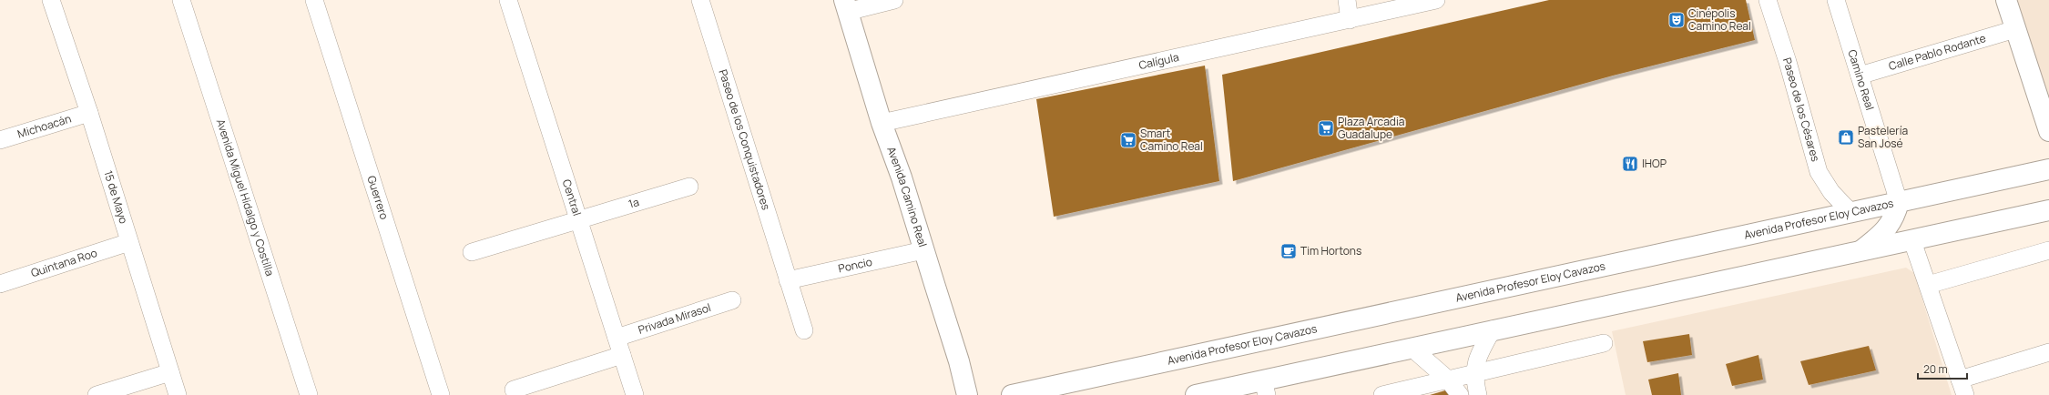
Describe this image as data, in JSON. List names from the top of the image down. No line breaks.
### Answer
{"streets":{"main road":["Avenida Camino Real","Avenida Profesor Eloy Cavazos"],"street":["Calle Pablo Rodante","Calígula","Camino Real","Paseo de los Césares","Michoacán","Paseo de los Conquistadores","15 de Mayo","Avenida Miguel Hidalgo y Costilla","Guerrero","Central","1a","Quintana Roo","Poncio","Privada Mirasol"]},"crossings":[["Calle Pablo Rodante","Camino Real"],["Calígula","Avenida Camino Real"],["Camino Real","Avenida Profesor Eloy Cavazos"],["Paseo de los Césares","Avenida Profesor Eloy Cavazos"],["Michoacán","15 de Mayo"],["Paseo de los Conquistadores","Poncio"],["15 de Mayo","Quintana Roo"],["Central","1a"],["Central","Privada Mirasol"],["Avenida Camino Real","Poncio"]],"places":{"theatre":["Cinépolis Camino Real"],"supermarket":["Plaza Arcadia Guadalupe","Smart Camino Real"],"shop":["Pastelería San José"],"restaurant":["IHOP"],"cafe":["Tim Hortons"]},"scale_bar":"20 m"}
